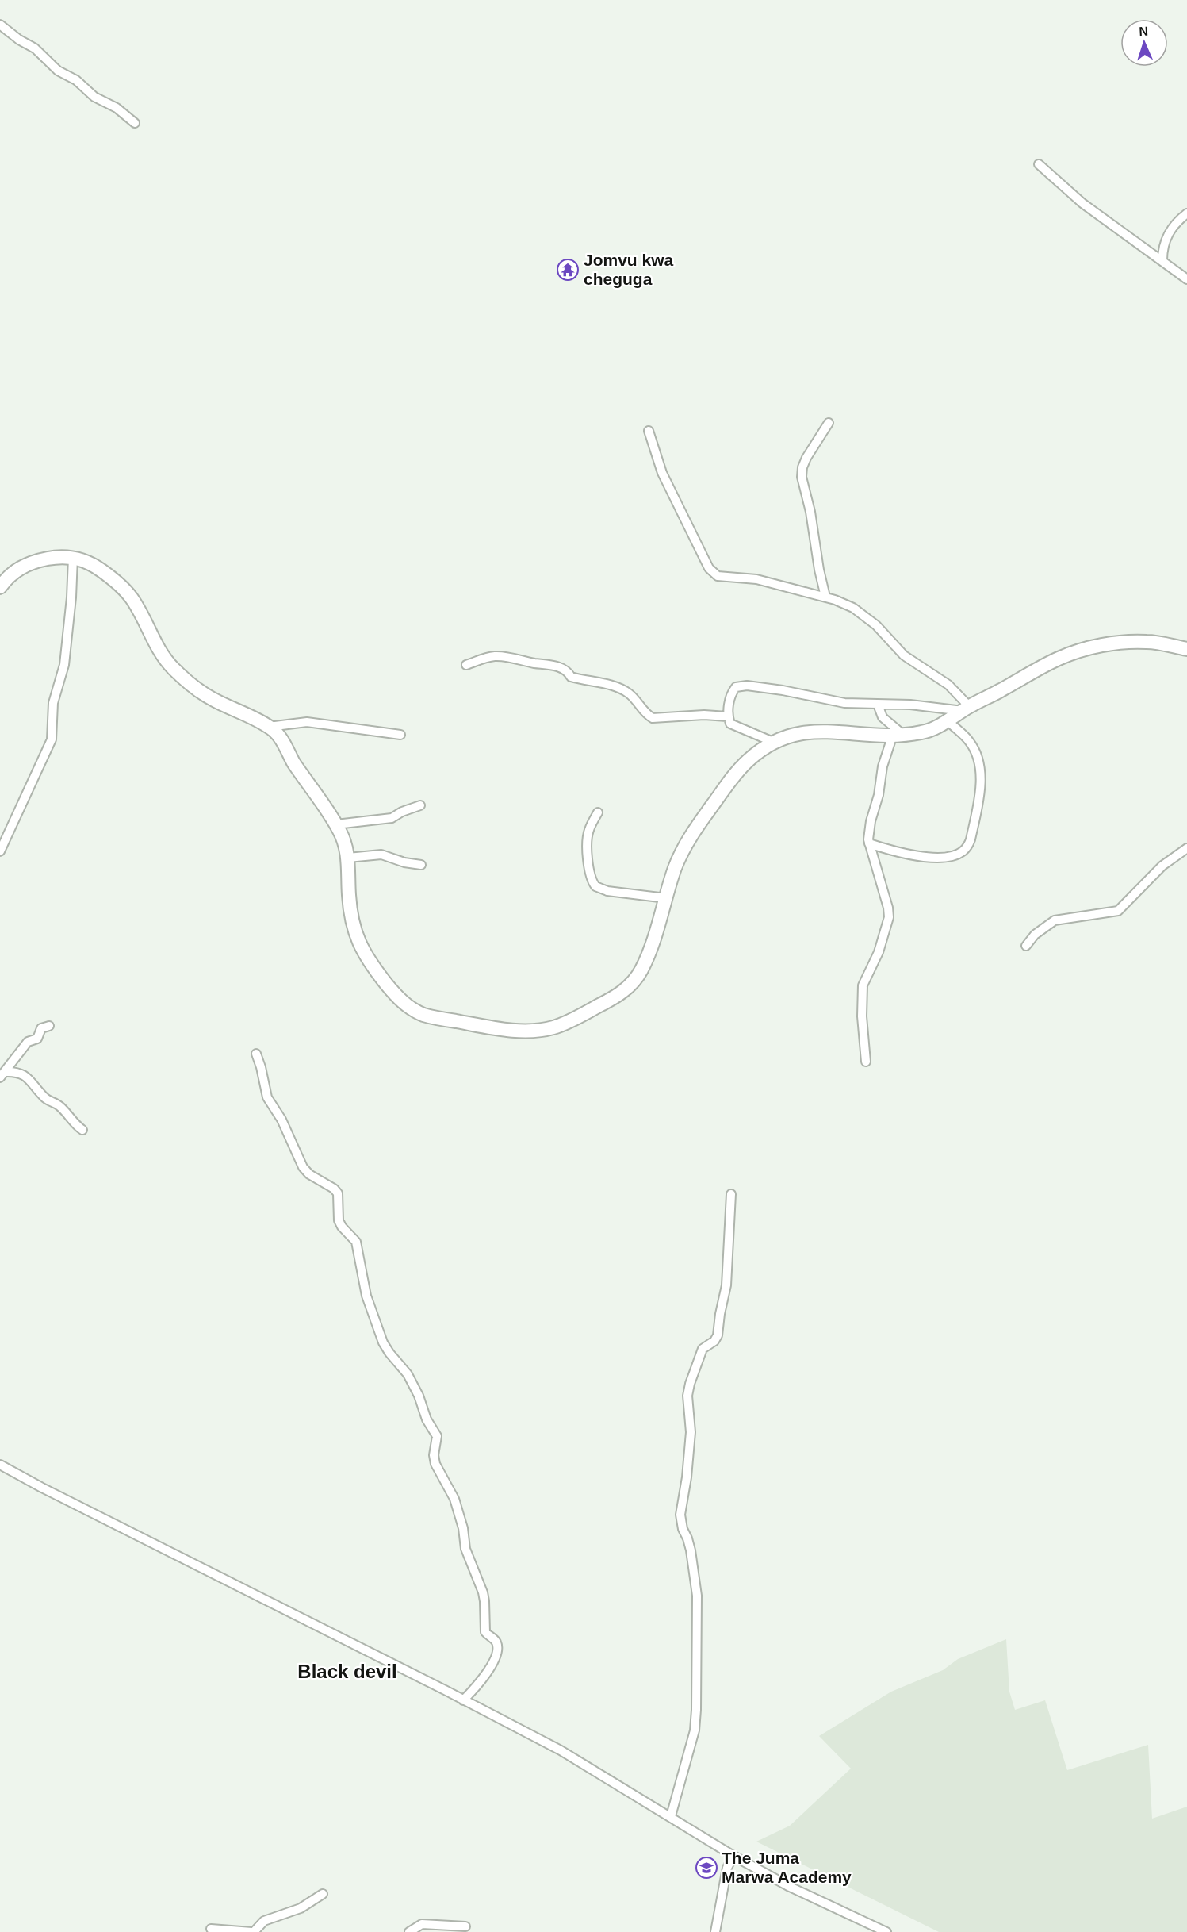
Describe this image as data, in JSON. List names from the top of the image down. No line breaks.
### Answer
{"districts":["Black devil"],"places":{"temple":["Jomvu kwa cheguga"],"school or university":["The Juma Marwa Academy"]},"north":"top"}
